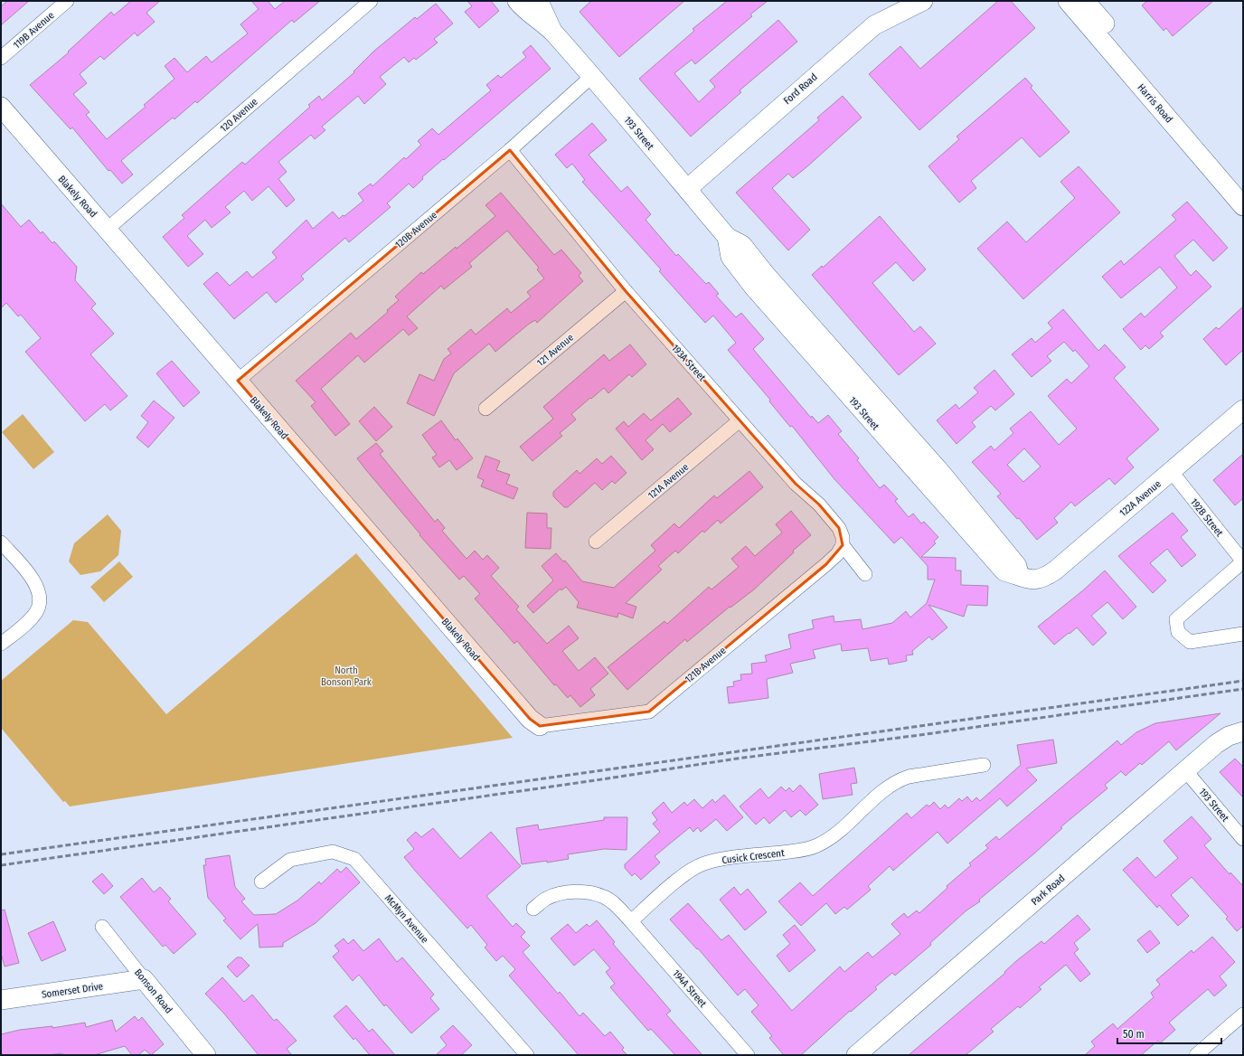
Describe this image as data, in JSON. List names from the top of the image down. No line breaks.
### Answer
{"streets":{"street":["119B Avenue","Ford Road","Harris Road","120 Avenue","193 Street","Blakely Road","120B Avenue","121 Avenue","193A Street","121A Avenue","122A Avenue","192B Street","121B Avenue","Cusick Crescent","Park Road","McMyn Avenue","194A Street","Somerset Drive","Bonson Road"]},"crossings":[["Ford Road","193 Street"],["120 Avenue","Blakely Road"],["193 Street","120B Avenue"],["193 Street","122A Avenue"],["193 Street","Park Road"],["Blakely Road","120B Avenue"],["Blakely Road","121B Avenue"],["120B Avenue","193A Street"],["121 Avenue","193A Street"],["193A Street","121A Avenue"],["193A Street","121B Avenue"],["122A Avenue","192B Street"],["Cusick Crescent","194A Street"],["Somerset Drive","Bonson Road"]],"parks":["North Bonson Park"],"scale_bar":"50 m"}
